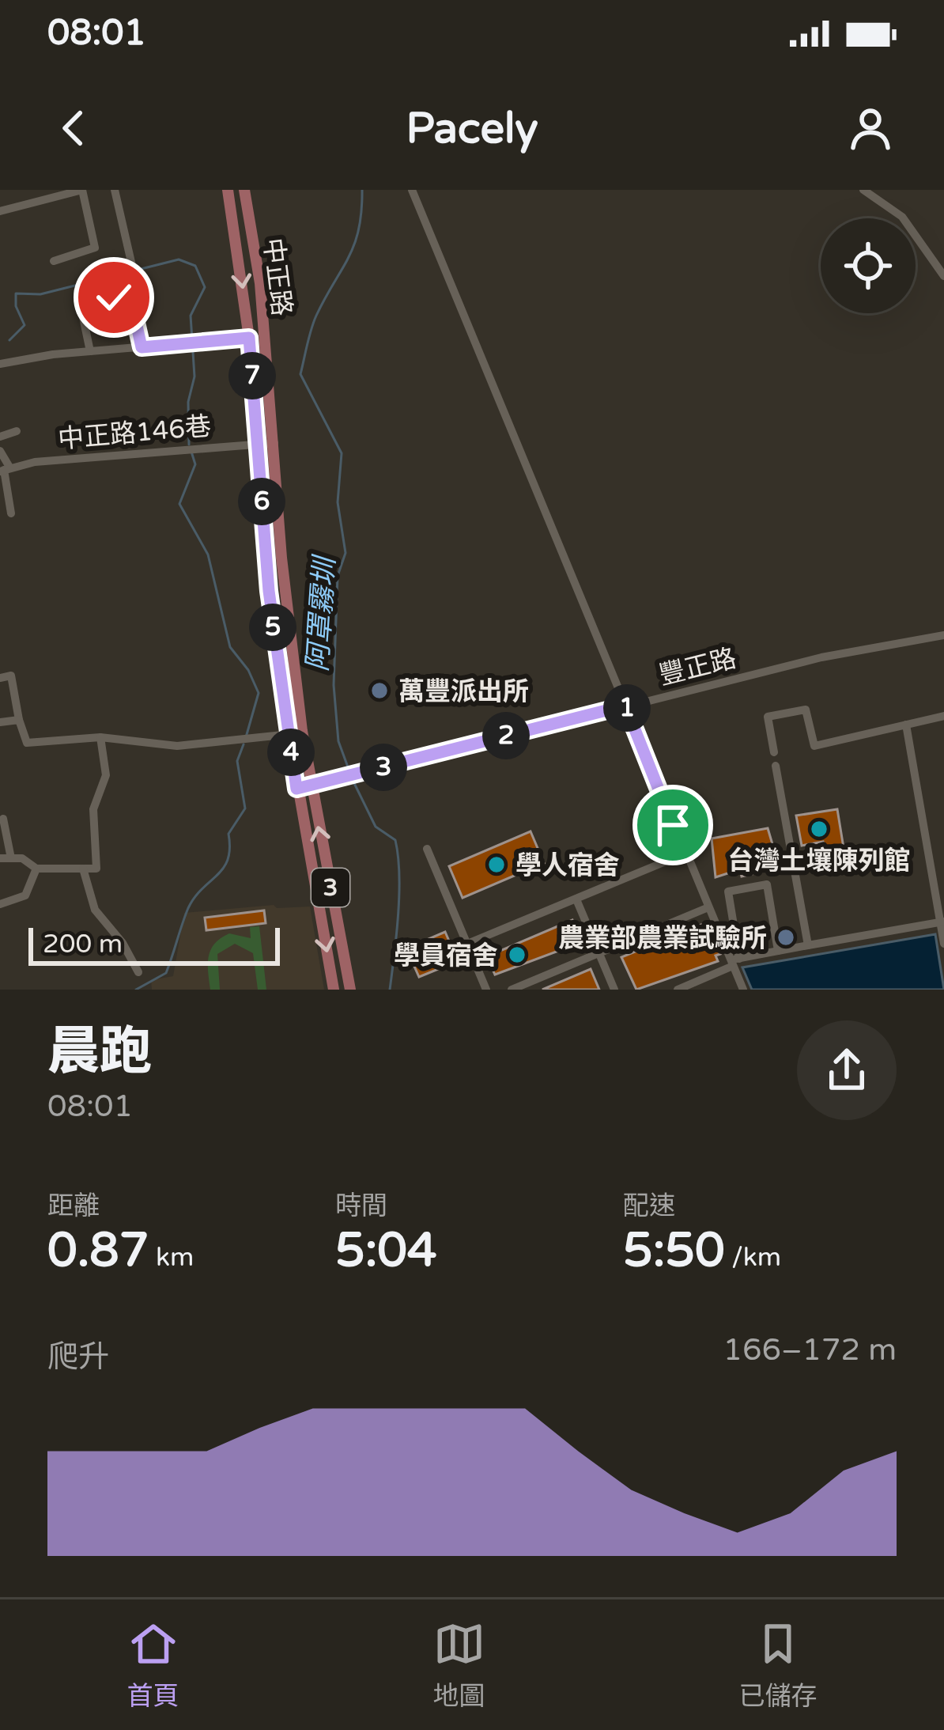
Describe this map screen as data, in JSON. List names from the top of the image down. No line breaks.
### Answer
{"streets":{"main road":["中正路","3"],"street":["中正路146巷","豐正路"]},"crossings":[["中正路","中正路146巷"],["中正路","豐正路"]],"water":["阿罩霧圳"],"places":["萬豐派出所","台灣土壤陳列館","學人宿舍","農業部農業試驗所","學員宿舍"],"scale_bar":"200 m","page":{"status":"08:01","header":"Pacely","pins":["7","6","5","1","2","4","3"],"scale":"200 m","heading":["晨跑","08:01"],"stats":[["距離","0.87 km"],["時間","5:04"],["配速","5:50 /km"]],"chart":["爬升","166–172 m"],"tabs":["首頁","地圖","已儲存"]}}
